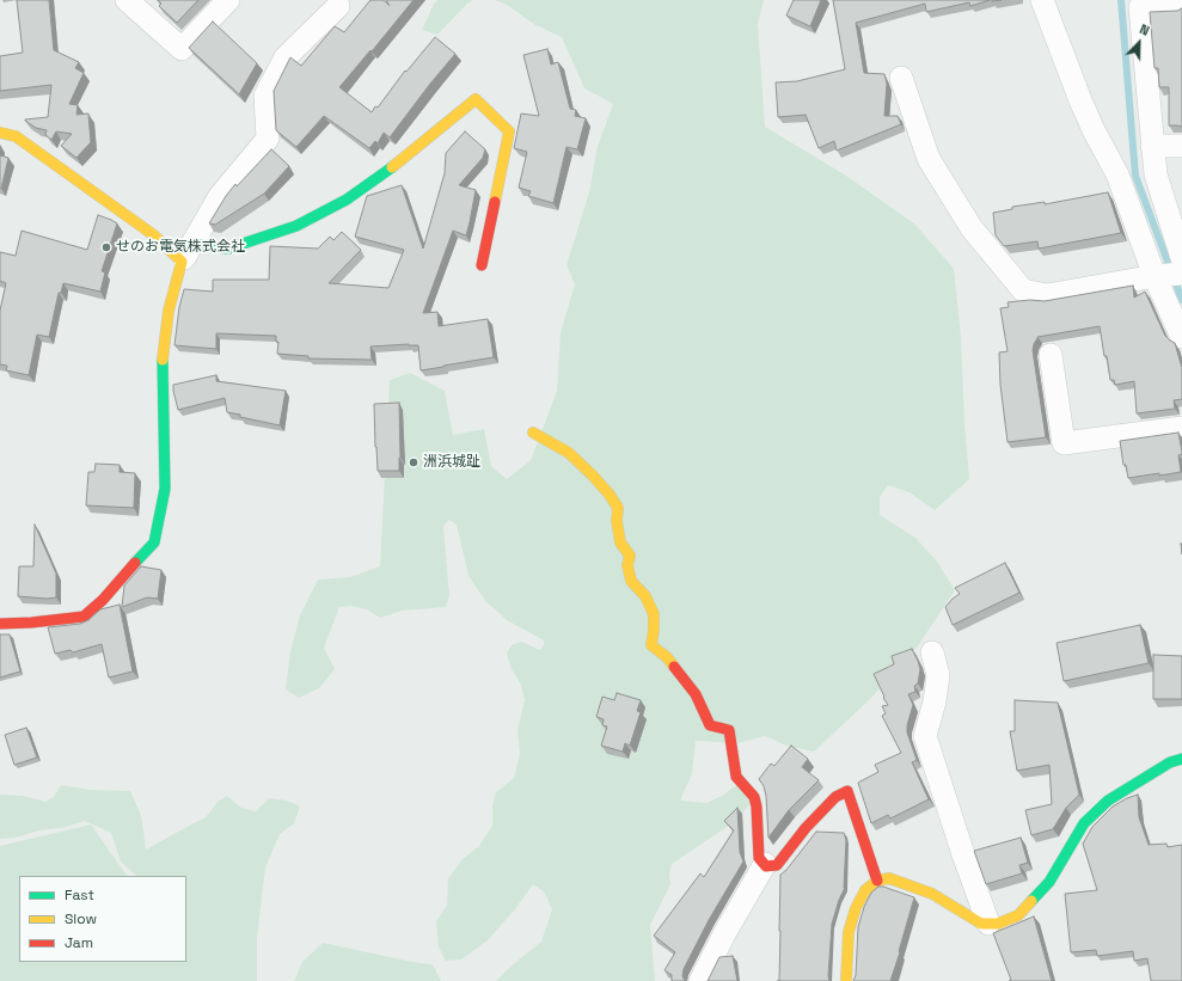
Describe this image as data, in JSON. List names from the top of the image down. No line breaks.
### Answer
{"places":["せのお電気株式会社","洲浜城趾"],"legend":["Fast","Slow","Jam"],"north":"top right"}
